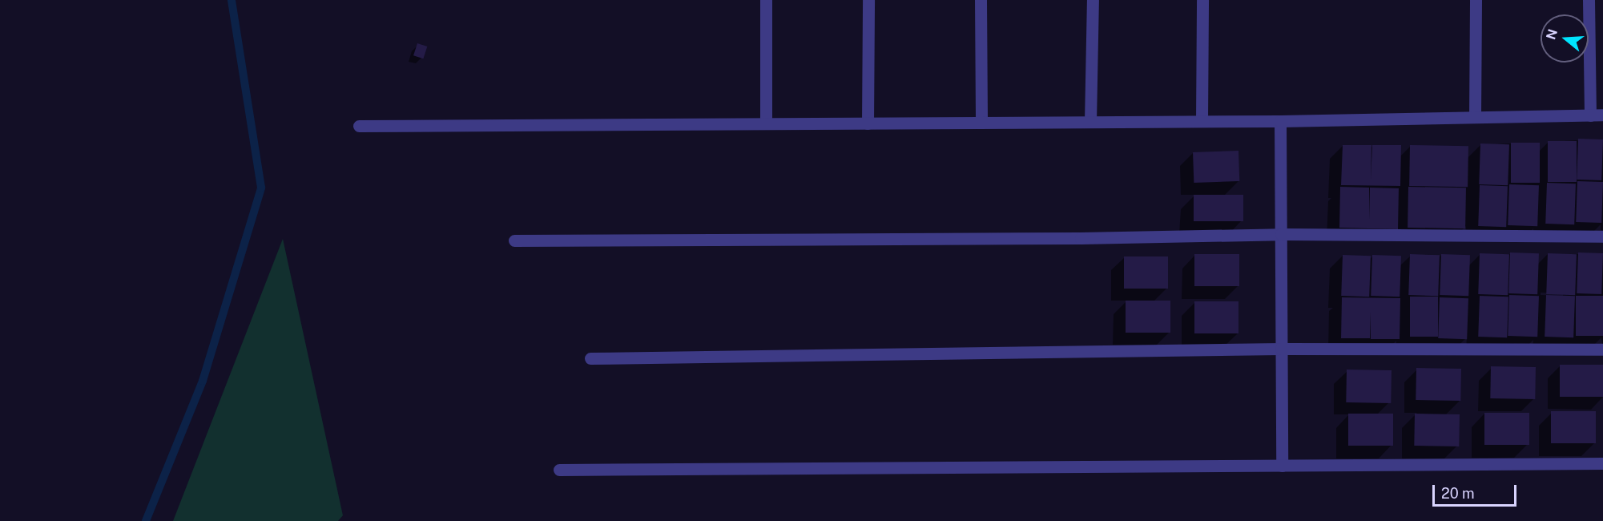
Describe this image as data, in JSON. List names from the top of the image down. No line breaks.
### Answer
{"scale_bar":"20 m","north":"left"}
